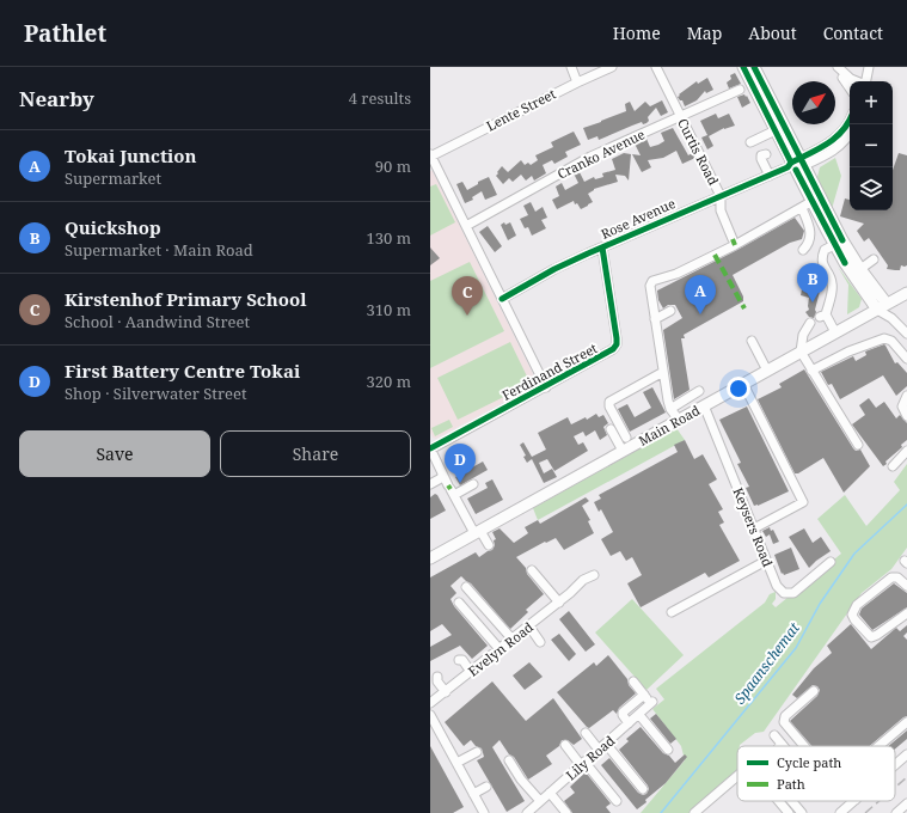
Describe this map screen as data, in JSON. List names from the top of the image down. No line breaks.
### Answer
{"streets":{"main road":["Main Road"],"street":["Lente Street","Curtis Road","Cranko Avenue","Rose Avenue","Ferdinand Street","Keysers Road","Evelyn Road","Lily Road"]},"crossings":[["Curtis Road","Cranko Avenue"],["Curtis Road","Rose Avenue"],["Rose Avenue","Ferdinand Street"],["Main Road","Keysers Road"]],"water":["Spaanschemat"],"legend":["Cycle path","Path"],"north":"top right","page":{"header":"Pathlet","nav":["Home","Map","About","Contact"],"heading":["Nearby","4 results"],"map_buttons":["+","−"],"list":[{"mark":"A","name":"Tokai Junction","note":"Supermarket","value":"90 m"},{"mark":"B","name":"Quickshop","note":"Supermarket · Main Road","value":"130 m"},{"mark":"C","name":"Kirstenhof Primary School","note":"School · Aandwind Street","value":"310 m"},{"mark":"D","name":"First Battery Centre Tokai","note":"Shop · Silverwater Street","value":"320 m"}],"pins":["B","A","C","D"],"buttons":["Save","Share"]}}
